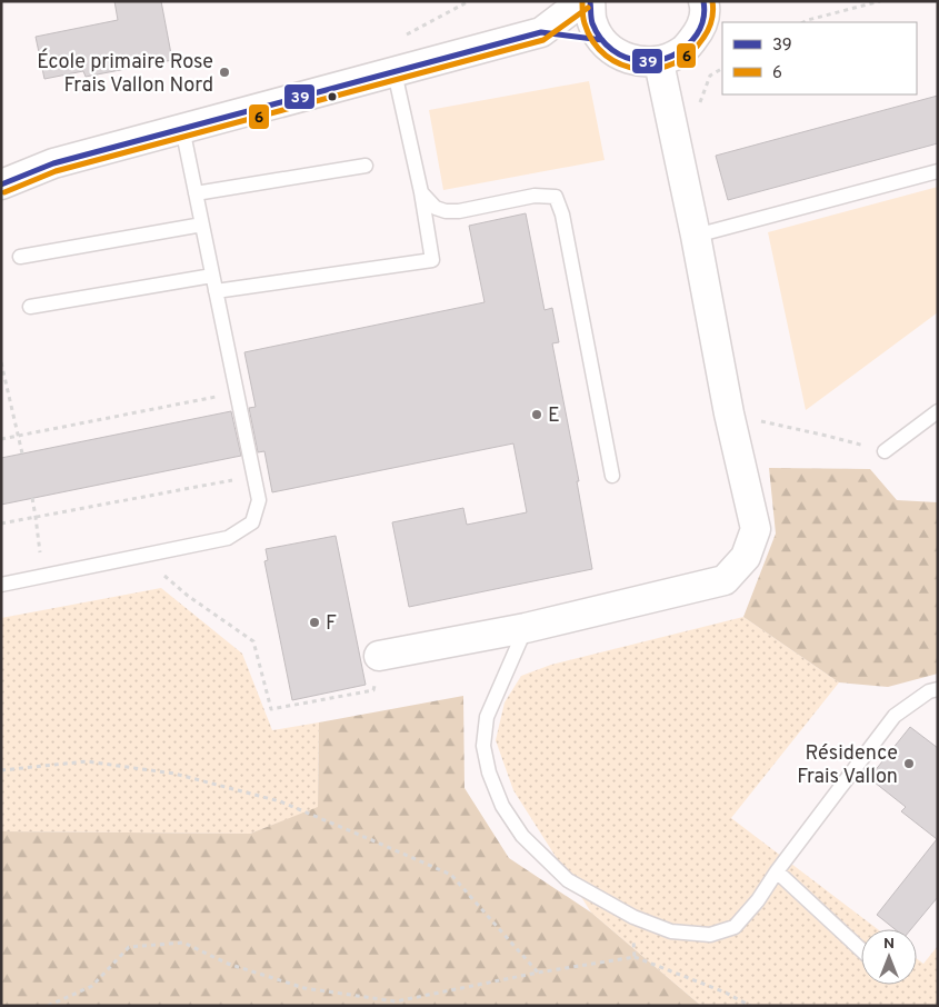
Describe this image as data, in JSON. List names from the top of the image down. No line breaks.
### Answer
{"places":["École primaire Rose Frais Vallon Nord","E","F","Résidence Frais Vallon"],"lines":["transit line 39","transit line 6"],"legend":["39","6"],"north":"top"}
